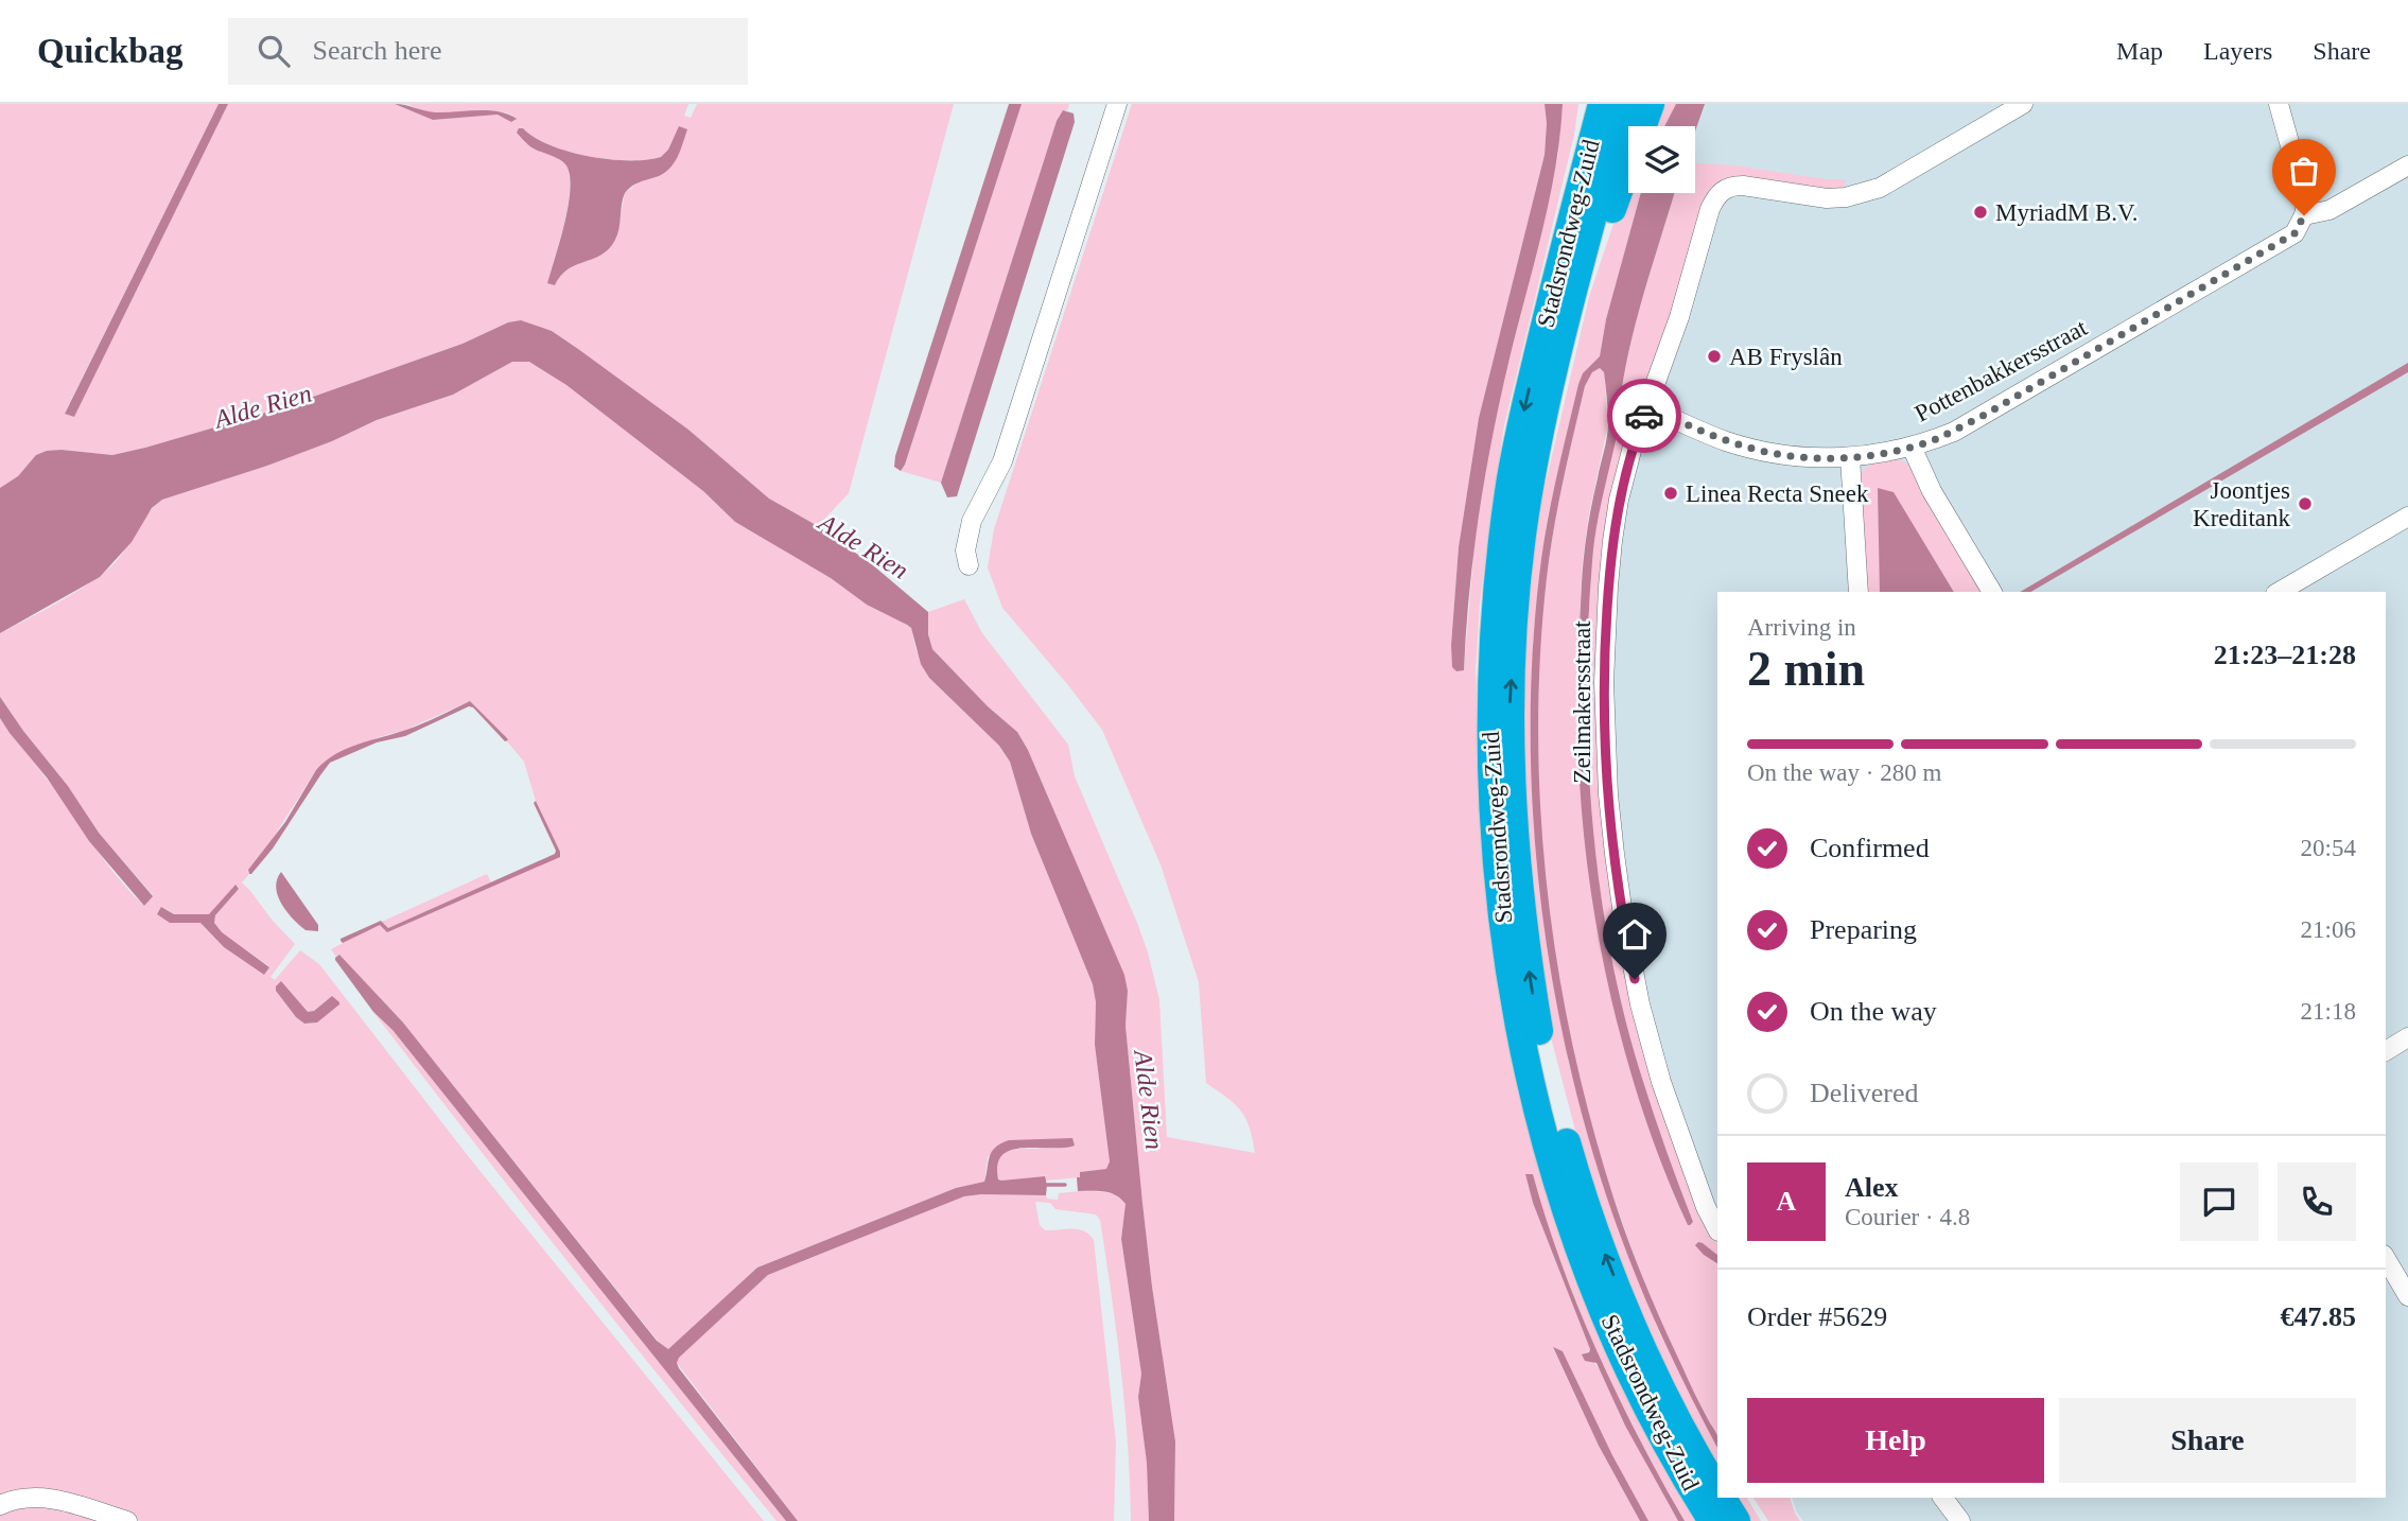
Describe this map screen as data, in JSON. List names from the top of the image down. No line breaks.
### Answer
{"streets":{"highway":["Stadsrondweg-Zuid"],"street":["Pottenbakkersstraat","Zeilmakersstraat"]},"crossings":[["Pottenbakkersstraat","Zeilmakersstraat"]],"water":["Alde Rien"],"places":["MyriadM B.V.","AB Fryslân","Linea Recta Sneek","Joontjes Kreditank"],"page":{"header":"Quickbag","search":"Search here","nav":["Map","Layers","Share"],"heading":["2 min","Arriving in","21:23–21:28"],"panel":["Alex","Courier · 4.8","Order #5629","€47.85"],"bar":"On the way · 280 m","list":[["Confirmed","20:54"],["Preparing","21:06"],["On the way","21:18"],"Delivered"],"round":"A","buttons":["Help","Share"]}}
